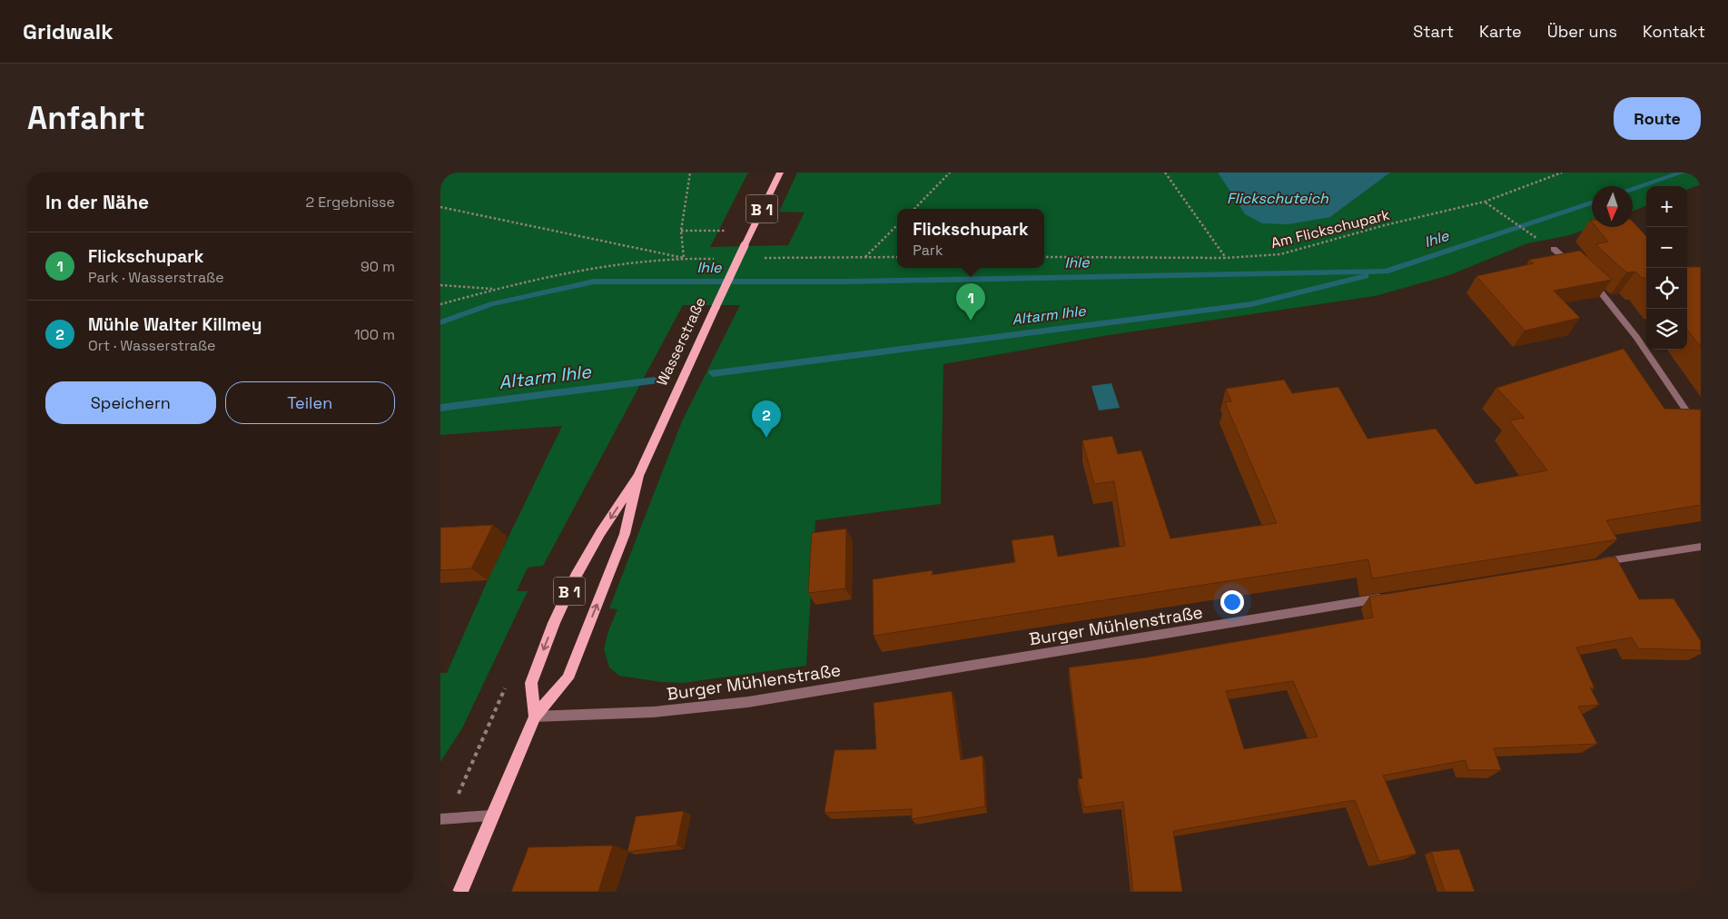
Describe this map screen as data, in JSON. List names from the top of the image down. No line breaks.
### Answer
{"streets":{"main road":["B 1","Wasserstraße"],"street":["Burger Mühlenstraße"],"path":["Am Flickschupark"]},"crossings":[["Wasserstraße","Burger Mühlenstraße"]],"water":["Flickschuteich","Ihle","Altarm Ihle"],"north":"bottom","page":{"header":"Gridwalk","nav":["Start","Karte","Über uns","Kontakt"],"buttons":["Route",["Speichern","Teilen"]],"title":"Anfahrt","heading":["In der Nähe","2 Ergebnisse"],"map_buttons":["+","−"],"popup":["Flickschupark","Park"],"list":[{"mark":"1","name":"Flickschupark","note":"Park · Wasserstraße","value":"90 m"},{"mark":"2","name":"Mühle Walter Killmey","note":"Ort · Wasserstraße","value":"100 m"}],"pins":["1","2"]}}
